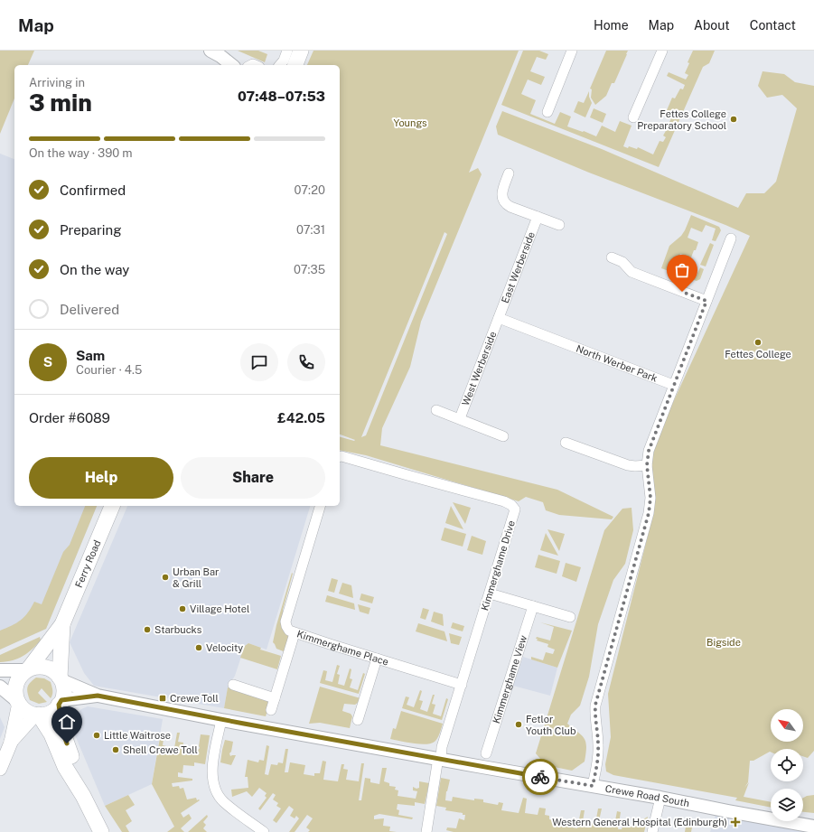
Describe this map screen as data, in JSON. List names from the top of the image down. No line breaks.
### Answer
{"streets":{"main road":["Ferry Road"],"street":["East Werberside","North Werber Park","West Werberside","Kimmerghame Drive","Kimmerghame Place","Kimmerghame View","Crewe Road South"]},"crossings":[["East Werberside","North Werber Park"],["East Werberside","West Werberside"],["North Werber Park","West Werberside"],["Ferry Road","Crewe Road South"],["Kimmerghame Drive","Kimmerghame Place"],["Kimmerghame Drive","Crewe Road South"]],"parks":["Youngs","Bigside"],"places":{"other":["Fettes College Preparatory School","Fettes College","Urban Bar & Grill","Village Hotel","Starbucks","Velocity","Fetlor Youth Club","Little Waitrose","Shell Crewe Toll"],"transit":["Crewe Toll"],"health":["Western General Hospital (Edinburgh)"]},"north":"top left","page":{"header":"Map","nav":["Home","Map","About","Contact"],"heading":["3 min","Arriving in","07:48–07:53"],"panel":["Sam","Courier · 4.5","Order #6089","£42.05"],"bar":"On the way · 390 m","list":[["Confirmed","07:20"],["Preparing","07:31"],["On the way","07:35"],"Delivered"],"round":"S","buttons":["Help","Share"]}}
